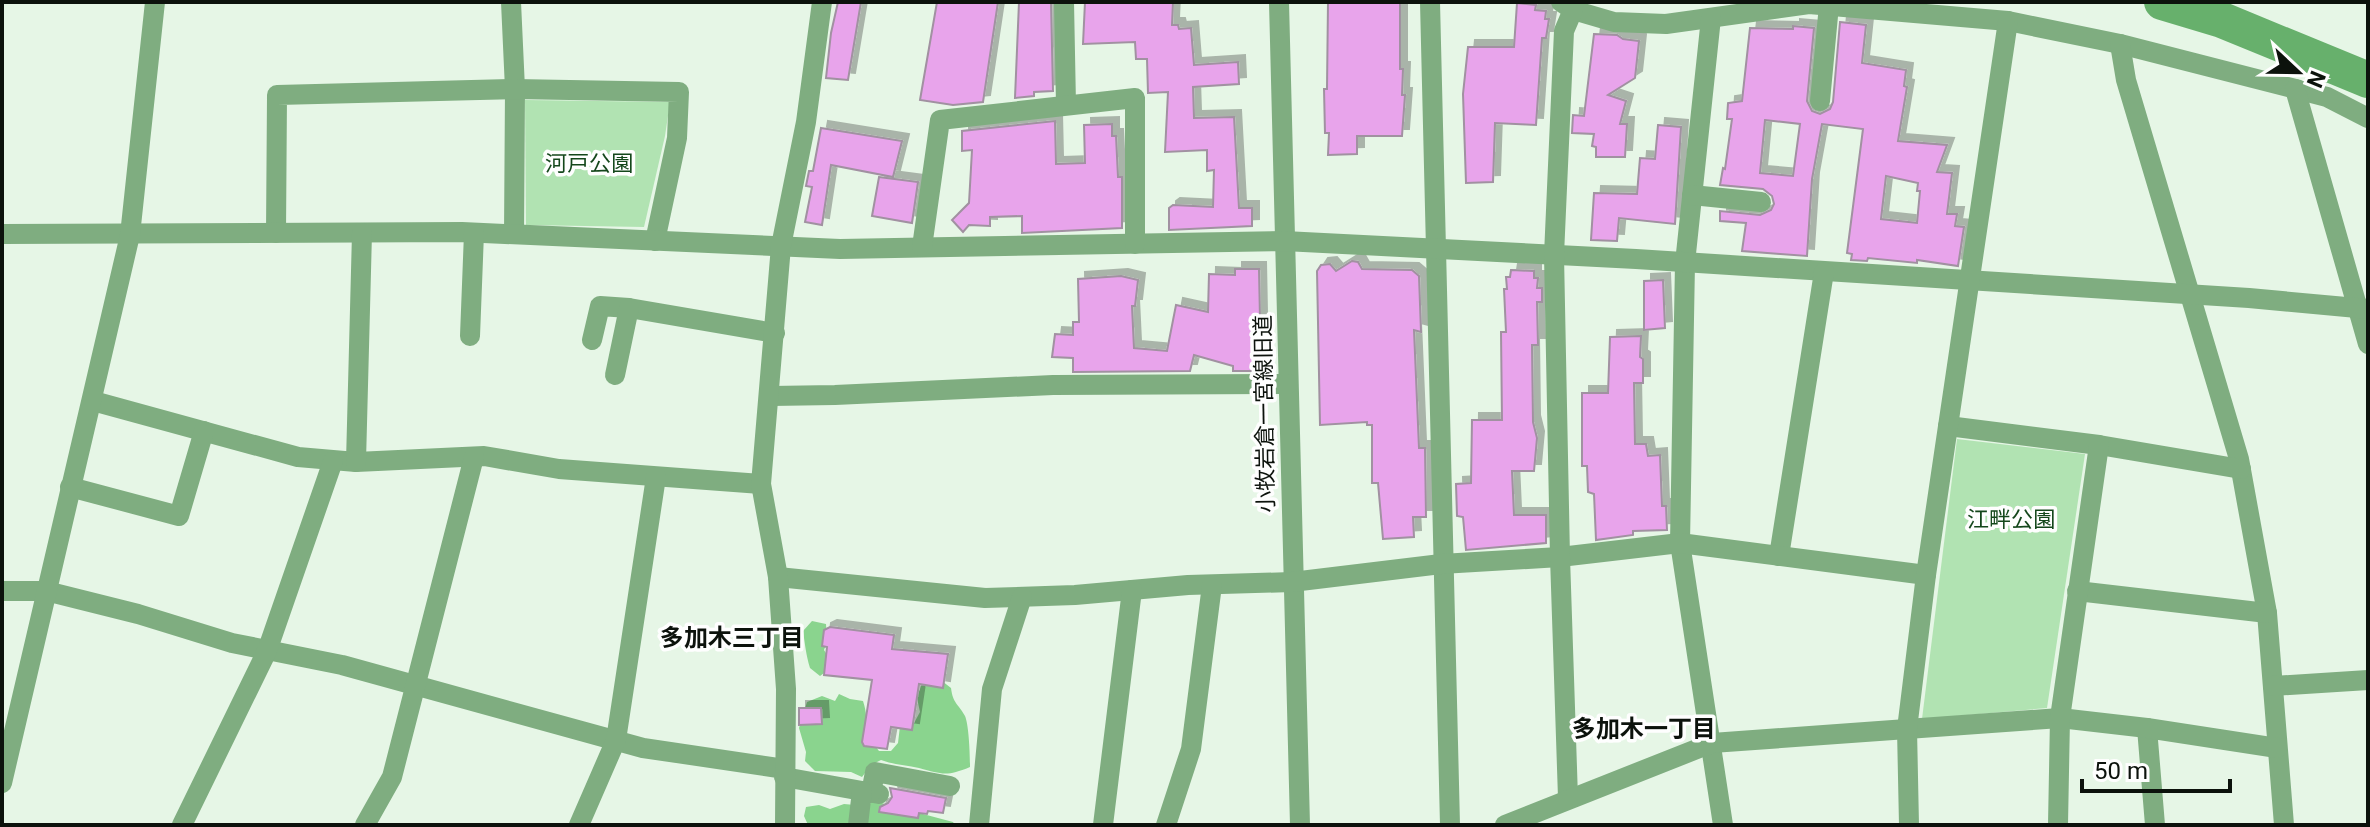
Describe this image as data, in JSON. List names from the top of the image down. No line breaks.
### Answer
{"streets":{"street":["小牧岩倉一宮線旧道"]},"districts":["多加木三丁目","多加木一丁目"],"parks":["河戸公園","江畔公園"],"scale_bar":"50 m","north":"right"}
